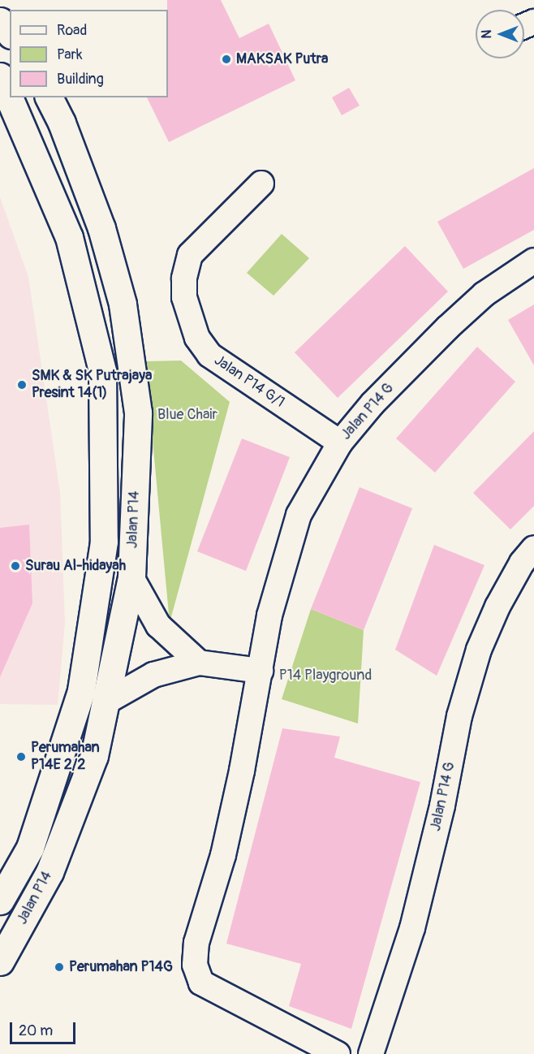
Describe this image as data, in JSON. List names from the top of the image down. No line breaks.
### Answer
{"streets":{"main road":["Jalan P14"],"street":["Jalan P14 G/1","Jalan P14 G"]},"crossings":[["Jalan P14 G/1","Jalan P14 G"]],"parks":["Blue Chair","P14 Playground"],"places":["MAKSAK Putra","SMK & SK Putrajaya Presint 14(1)","Surau Al-hidayah","Perumahan P14E 2/2","Perumahan P14G"],"legend":["Road","Park","Building"],"scale_bar":"20 m","north":"left"}
